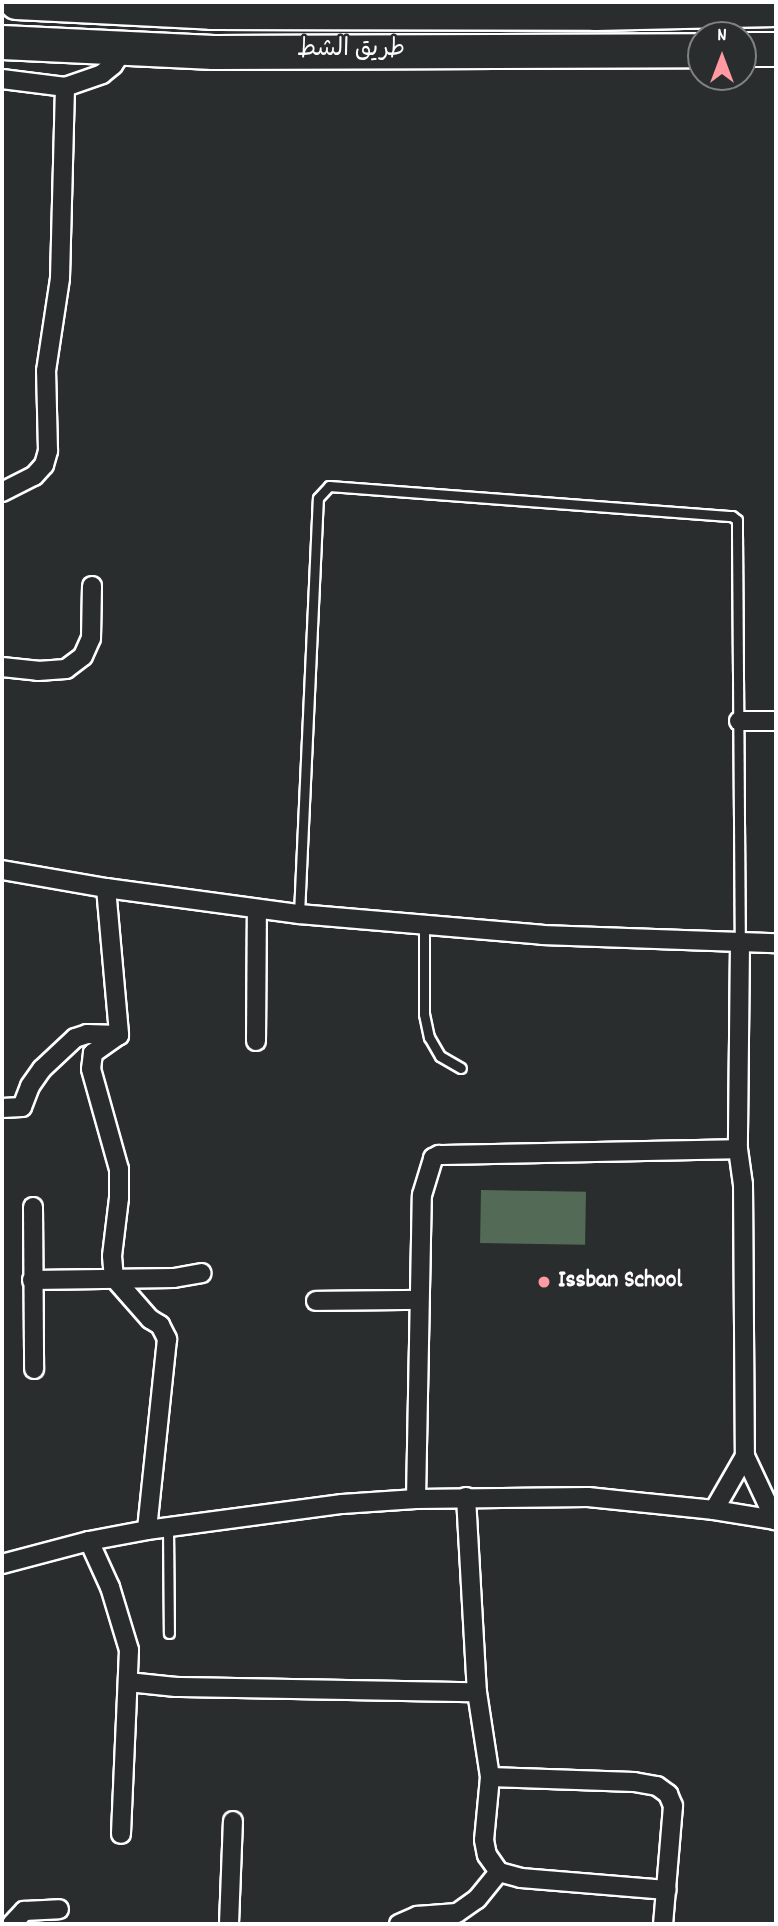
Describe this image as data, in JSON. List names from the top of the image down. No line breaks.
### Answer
{"streets":{"highway":["طريق الشط"]},"places":["Issban School"],"north":"top"}
